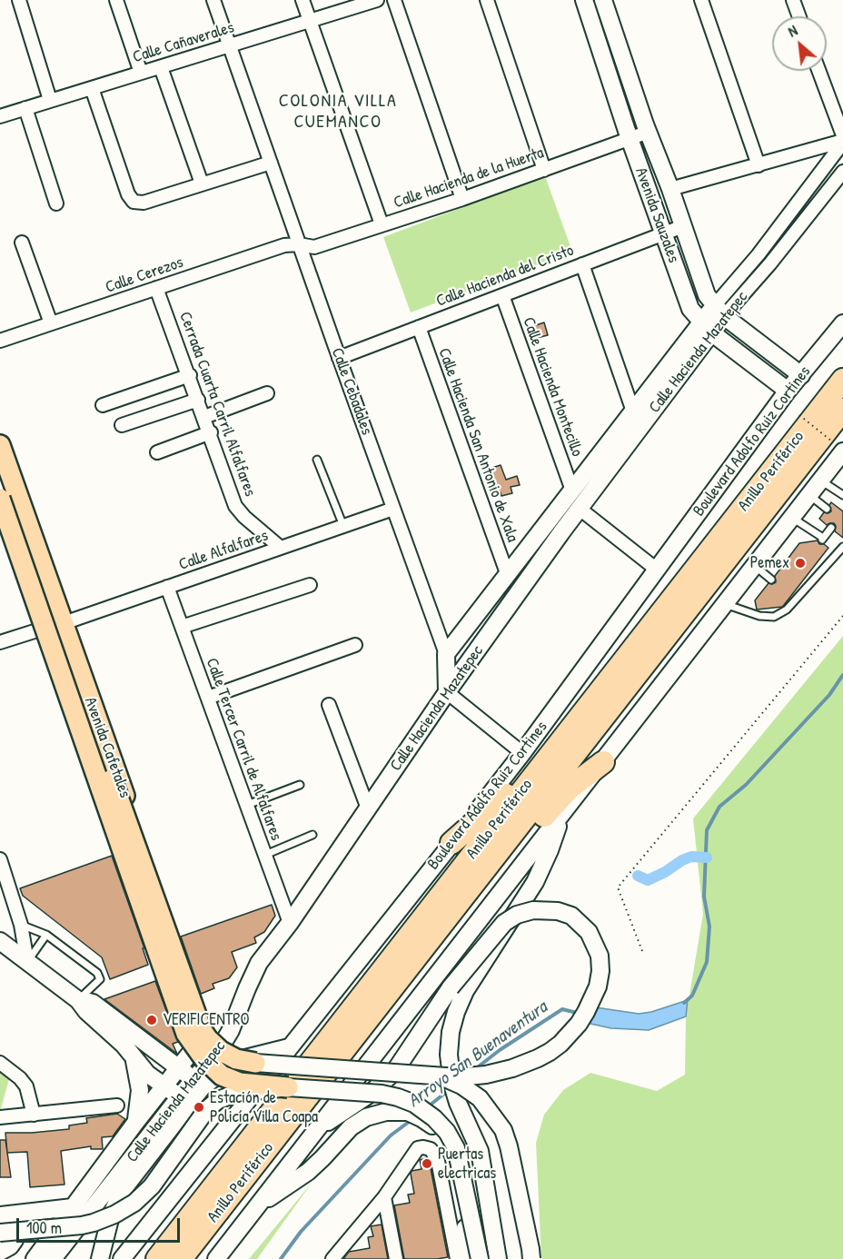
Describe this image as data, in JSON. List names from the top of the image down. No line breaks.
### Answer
{"streets":{"highway":["Anillo Periférico"],"main road":["Avenida Sauzales","Calle Hacienda Mazatepec","Calle Cebadales","Boulevard Adolfo Ruiz Cortines","Avenida Cafetales"],"street":["Calle Cañaverales","Calle Hacienda de la Huerta","Calle Cerezos","Calle Hacienda del Cristo","Calle Hacienda Montecillo","Cerrada Cuarta Carril Alfalfares","Calle Hacienda San Antonio de Xala","Calle Alfalfares","Calle Tercer Carril de Alfalfares"]},"crossings":[["Calle Cañaverales","Calle Cebadales"],["Calle Hacienda de la Huerta","Avenida Sauzales"],["Calle Hacienda de la Huerta","Calle Cerezos"],["Calle Hacienda de la Huerta","Calle Cebadales"],["Avenida Sauzales","Calle Hacienda del Cristo"],["Avenida Sauzales","Calle Hacienda Mazatepec"],["Avenida Sauzales","Boulevard Adolfo Ruiz Cortines"],["Calle Cerezos","Calle Cebadales"],["Calle Cerezos","Cerrada Cuarta Carril Alfalfares"],["Calle Hacienda del Cristo","Calle Hacienda Montecillo"],["Calle Hacienda del Cristo","Calle Cebadales"],["Calle Hacienda del Cristo","Calle Hacienda San Antonio de Xala"],["Calle Hacienda Mazatepec","Calle Hacienda Montecillo"],["Calle Hacienda Mazatepec","Calle Cebadales"],["Calle Hacienda Mazatepec","Calle Hacienda San Antonio de Xala"],["Calle Hacienda Mazatepec","Avenida Cafetales"],["Calle Hacienda Mazatepec","Calle Tercer Carril de Alfalfares"],["Calle Cebadales","Calle Alfalfares"],["Cerrada Cuarta Carril Alfalfares","Calle Alfalfares"],["Calle Alfalfares","Avenida Cafetales"],["Calle Alfalfares","Calle Tercer Carril de Alfalfares"]],"districts":["COLONIA VILLA CUEMANCO"],"water":["Arroyo San Buenaventura"],"places":["Pemex","VERIFICENTRO","Estación de Policía Villa Coapa","Puertas electricas"],"scale_bar":"100 m","north":"top left"}
